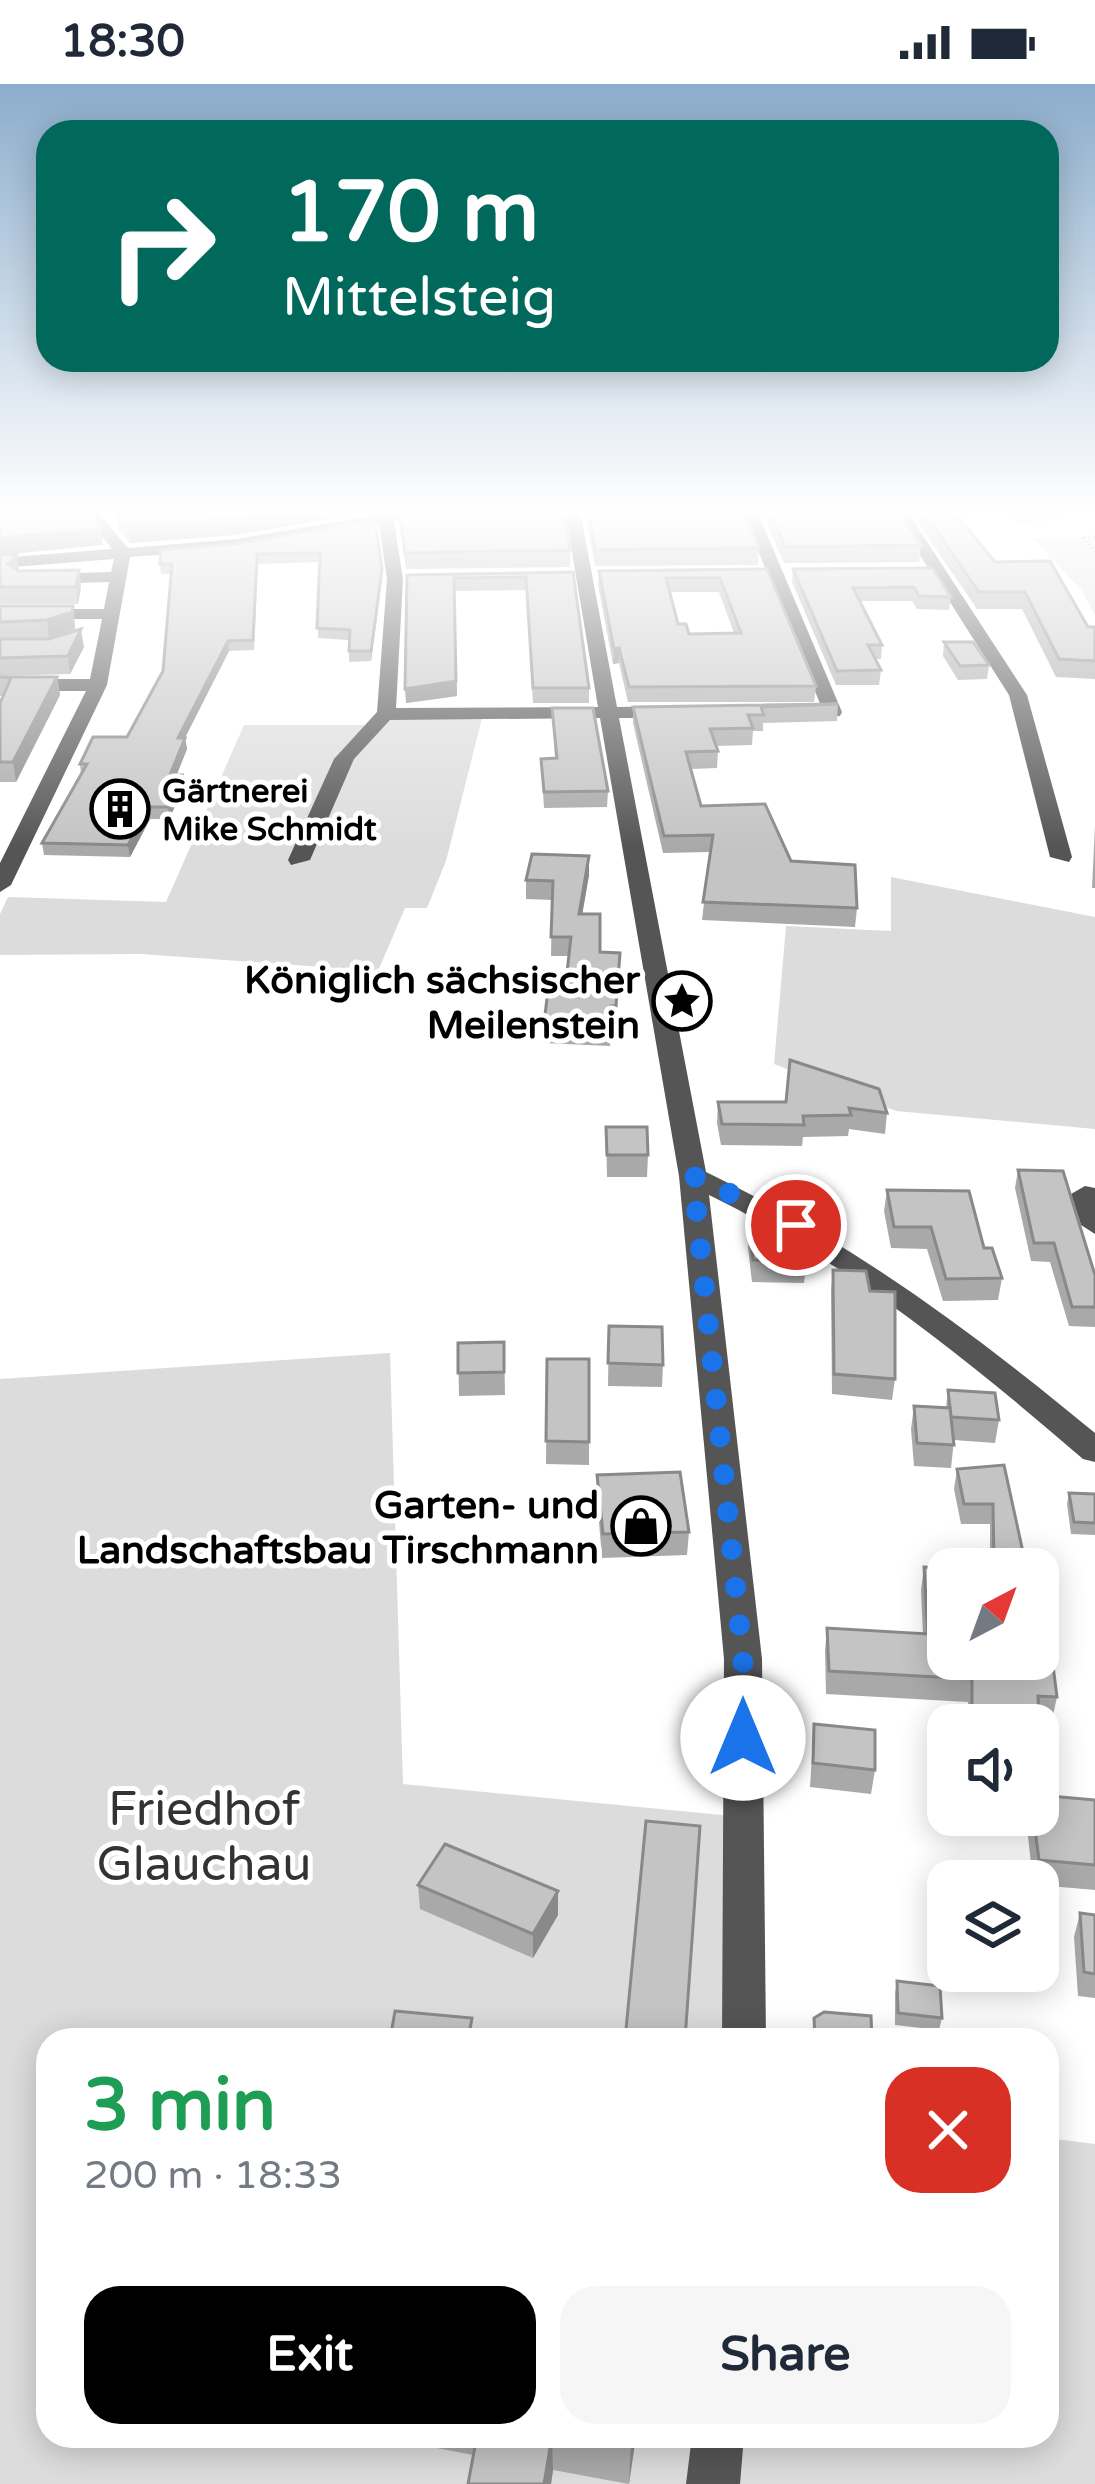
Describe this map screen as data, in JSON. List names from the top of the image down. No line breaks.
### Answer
{"parks":["Friedhof Glauchau"],"places":{"building":["Gärtnerei Mike Schmidt"],"place":["Königlich sächsischer Meilenstein"],"shop":["Garten- und Landschaftsbau Tirschmann"]},"north":"top right","page":{"status":"18:30","turn":["170 m","Mittelsteig"],"heading":["3 min","200 m · 18:33"],"buttons":["Exit","Share"]}}
